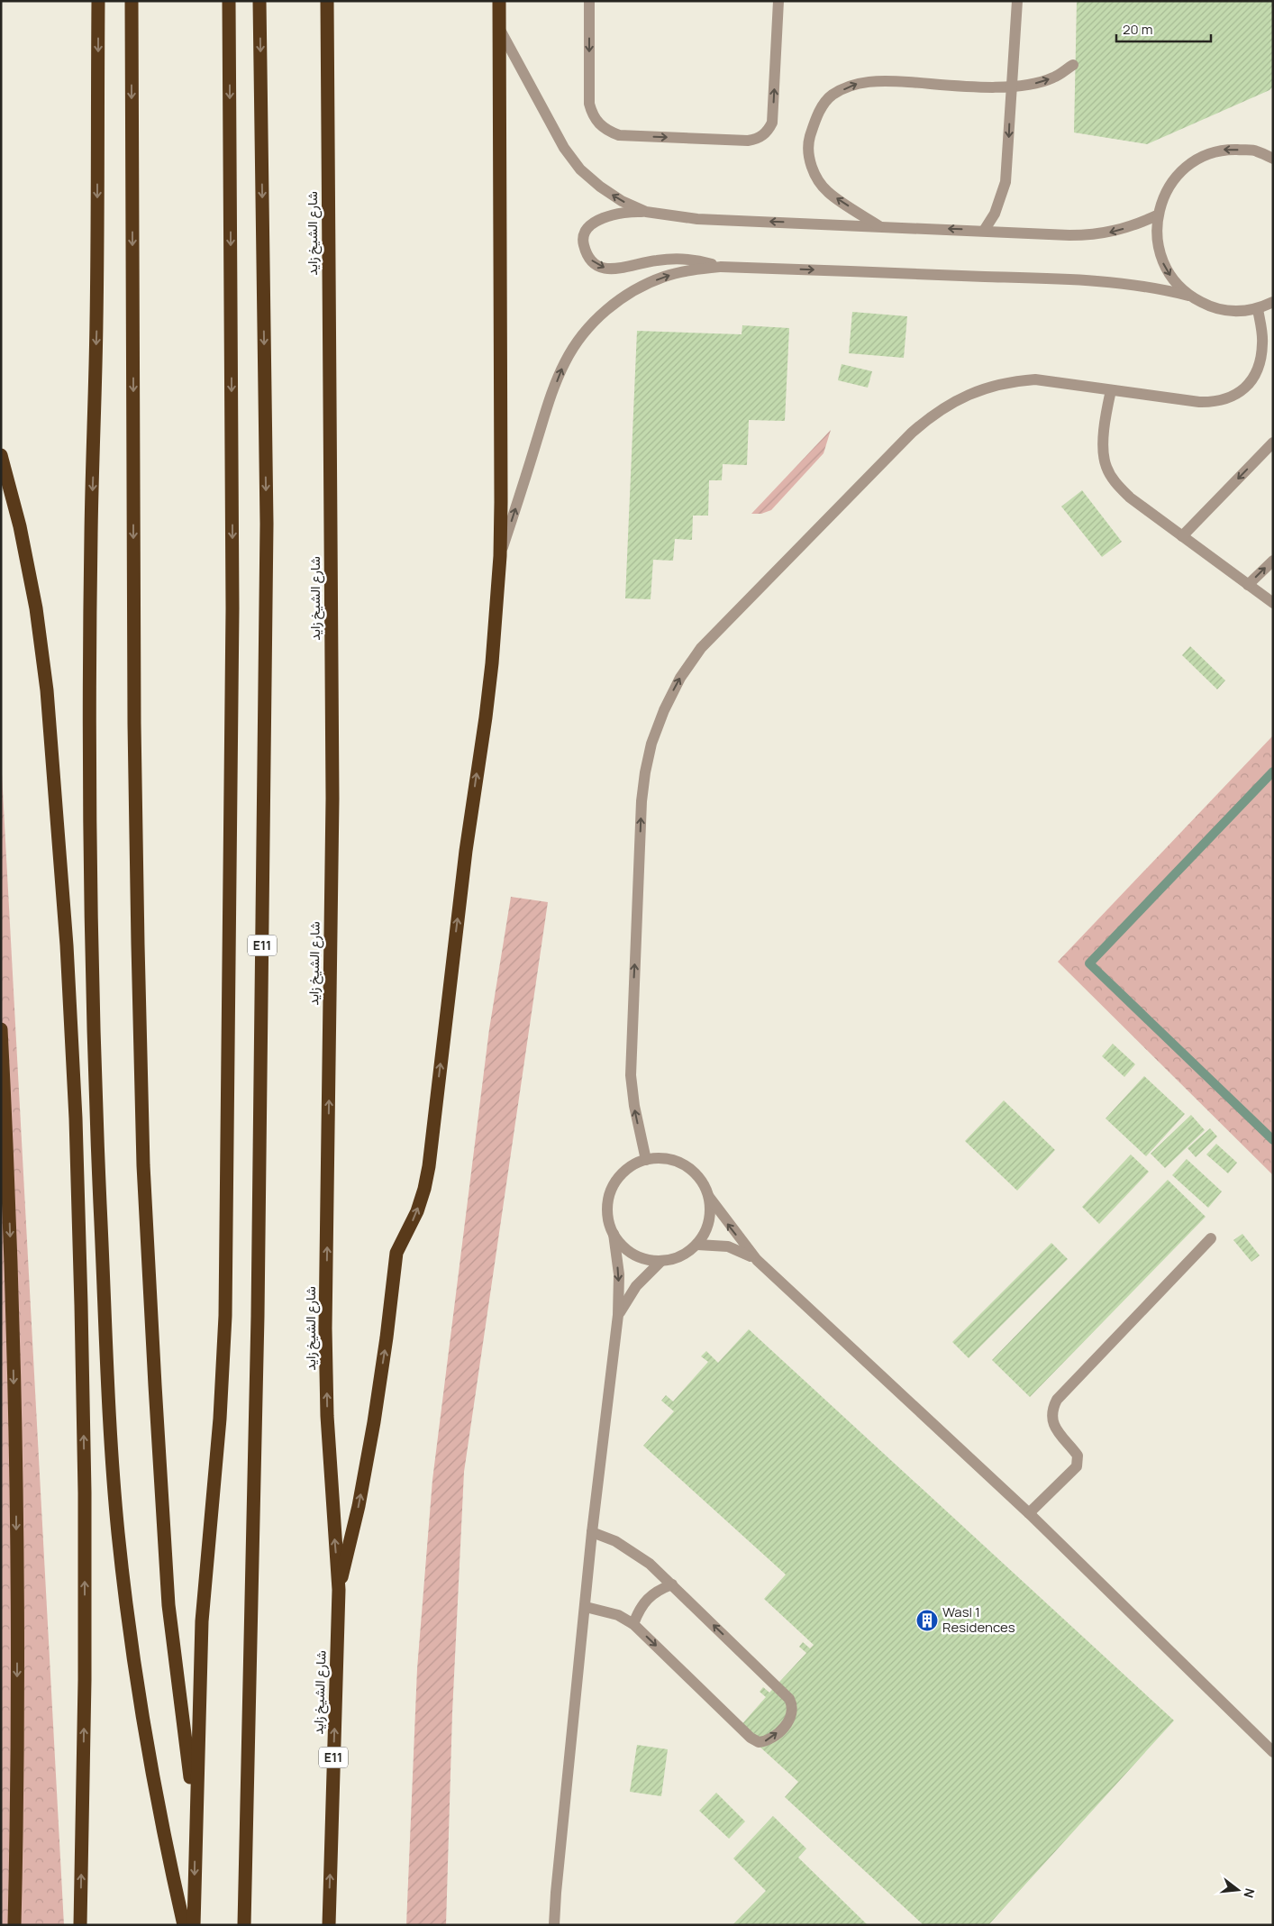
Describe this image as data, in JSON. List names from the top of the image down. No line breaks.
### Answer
{"streets":{"highway":["شارع الشيخ زايد","E11"]},"places":{"building":["Wasl 1 Residences"]},"scale_bar":"20 m","north":"right"}
